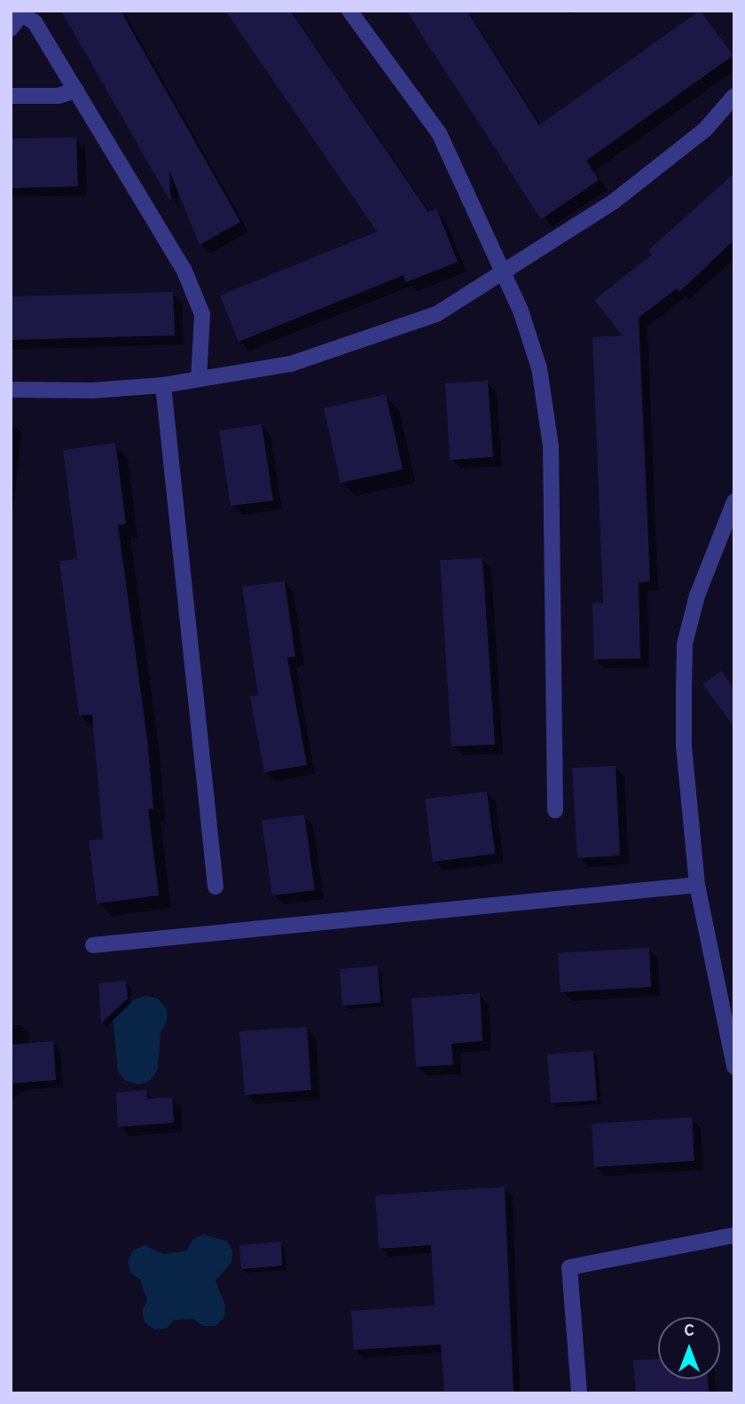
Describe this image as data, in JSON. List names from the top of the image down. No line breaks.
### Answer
{"north":"top"}
